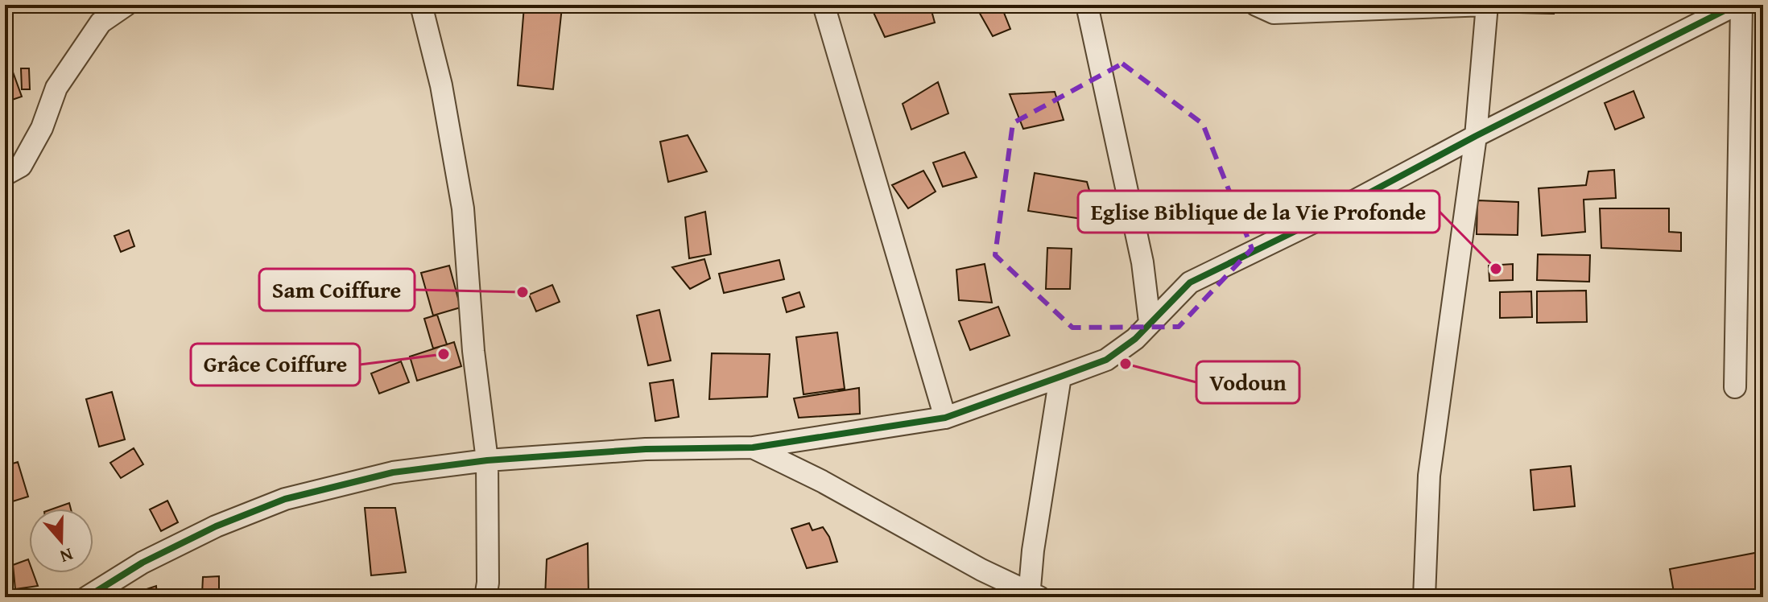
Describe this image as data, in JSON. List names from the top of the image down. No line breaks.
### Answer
{"places":["Eglise Biblique de la Vie Profonde","Sam Coiffure","Grâce Coiffure","Vodoun"],"north":"bottom"}
